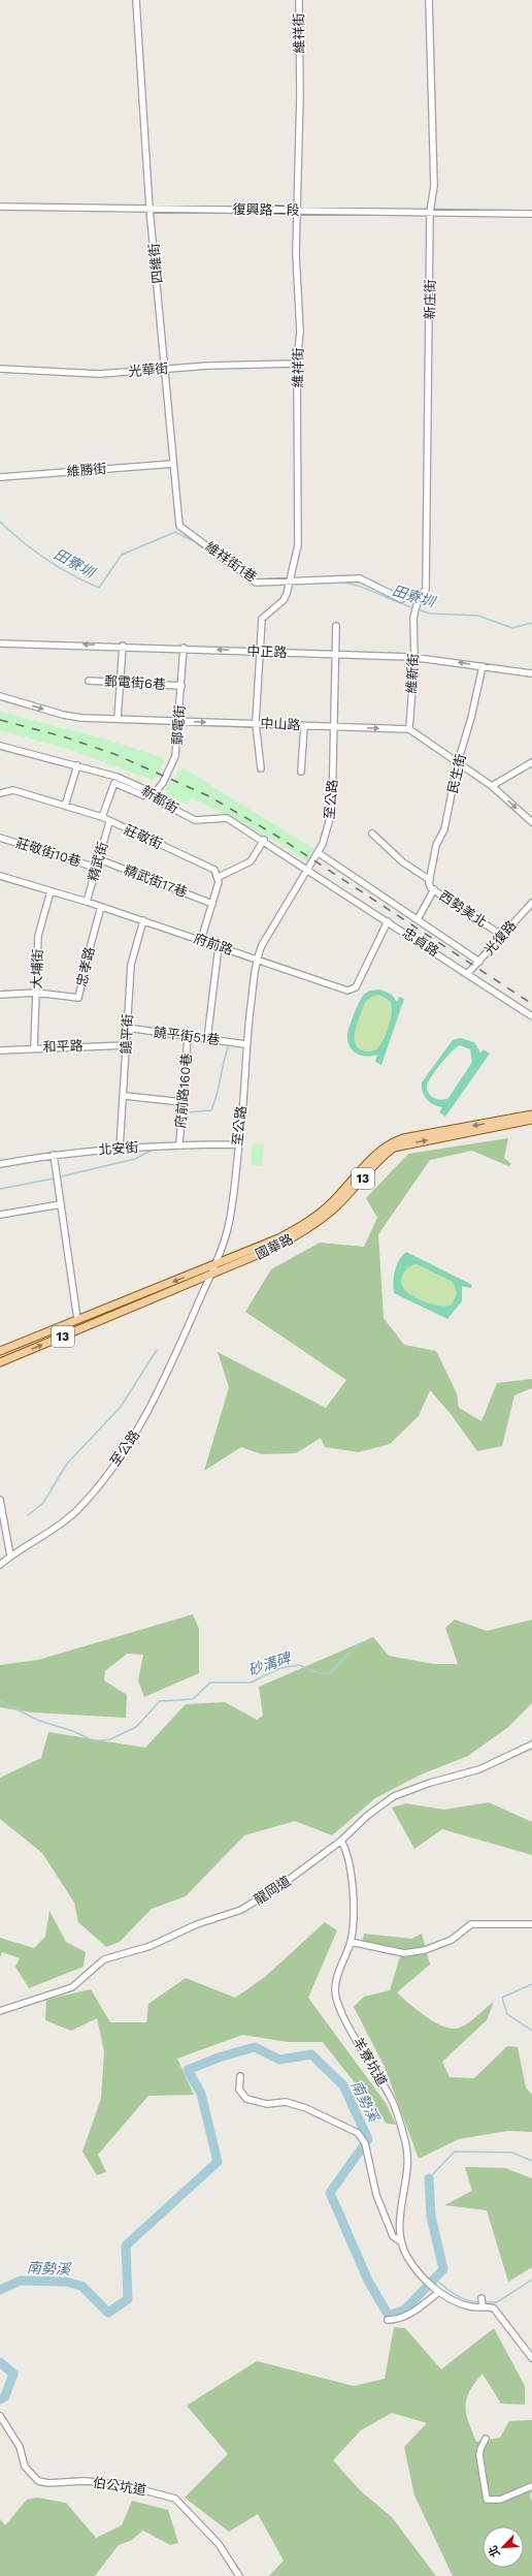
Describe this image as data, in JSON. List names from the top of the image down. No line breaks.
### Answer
{"streets":{"main road":["13","國華路"],"street":["維祥街","復興路二段","四維街","新庄街","光華街","維勝街","維祥街1巷","中正路","維新街","郵電街6巷","中山路","郵電街","民生街","新都街","至公路","莊敬街","莊敬街10巷","精武街","精武街17巷","西勢美北","光復路","忠貞路","府前路","忠孝路","大埔街","饒平街","饒平街51巷","和平路","府前路160巷","北安街","龍岡道","羊寮坑道","伯公坑道"]},"crossings":[["維祥街","復興路二段"],["維祥街","光華街"],["維祥街","維祥街1巷"],["維祥街","中正路"],["維祥街","中山路"],["復興路二段","四維街"],["復興路二段","新庄街"],["四維街","光華街"],["四維街","維勝街"],["四維街","維祥街1巷"],["新庄街","維祥街1巷"],["新庄街","維新街"],["中正路","維新街"],["中正路","郵電街"],["中正路","民生街"],["中正路","至公路"],["維新街","中山路"],["郵電街6巷","郵電街"],["中山路","郵電街"],["中山路","至公路"],["郵電街","新都街"],["民生街","西勢美北"],["新都街","至公路"],["新都街","忠貞路"],["至公路","忠貞路"],["至公路","府前路"],["至公路","饒平街51巷"],["至公路","北安街"],["至公路","國華路"],["莊敬街","精武街"],["莊敬街10巷","精武街"],["精武街","精武街17巷"],["精武街","府前路"],["西勢美北","光復路"],["光復路","忠貞路"],["忠貞路","府前路"],["府前路","忠孝路"],["府前路","大埔街"],["府前路","饒平街"],["府前路","府前路160巷"],["忠孝路","大埔街"],["大埔街","和平路"],["饒平街","饒平街51巷"],["饒平街","和平路"],["饒平街","北安街"],["饒平街51巷","府前路160巷"],["府前路160巷","北安街"],["龍岡道","羊寮坑道"]],"one_way":["中正路","中山路"],"water":["田寮圳","砂溝碑","南勢溪"],"north":"bottom left"}
